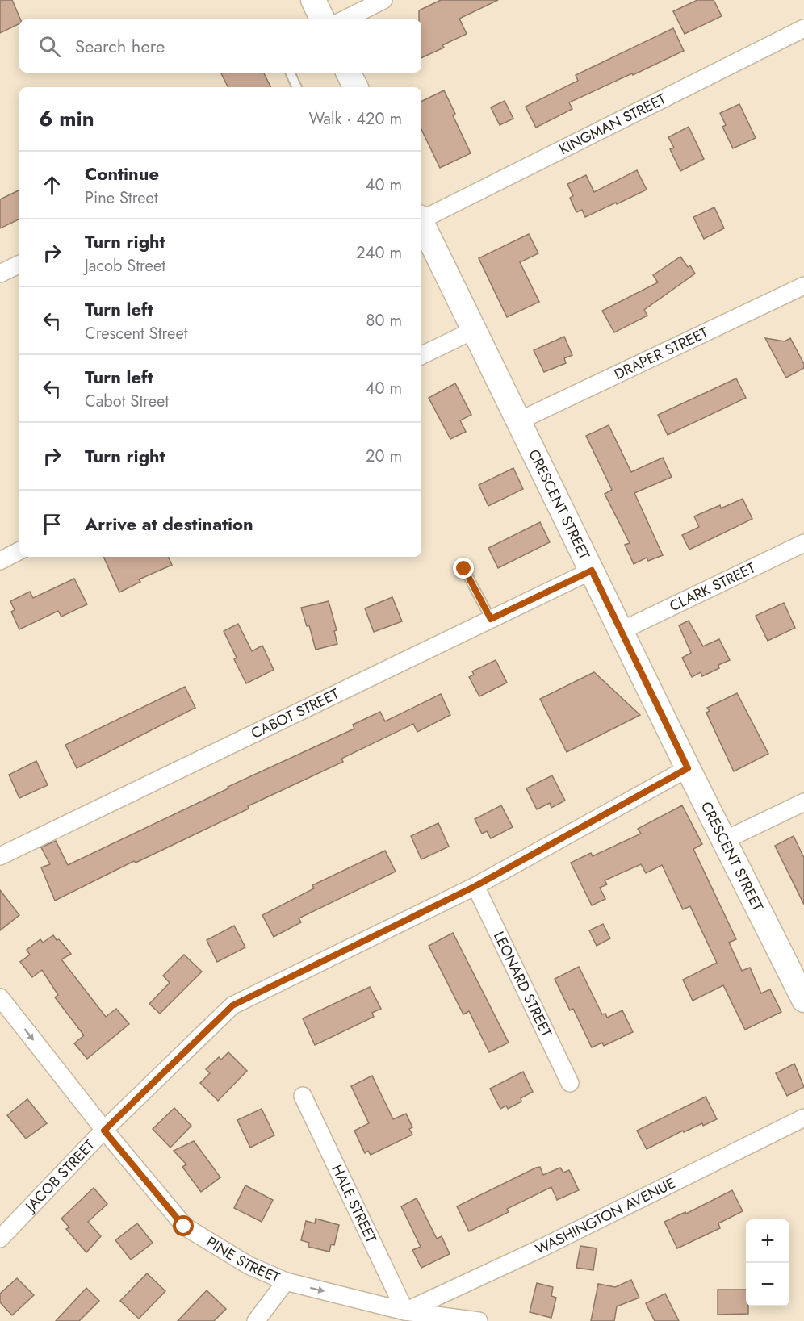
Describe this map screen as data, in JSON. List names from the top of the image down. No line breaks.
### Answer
{"streets":{"main road":["CRESCENT STREET"],"street":["KINGMAN STREET","DRAPER STREET","CLARK STREET","CABOT STREET","LEONARD STREET","JACOB STREET","HALE STREET","WASHINGTON AVENUE","PINE STREET"]},"crossings":[["KINGMAN STREET","CRESCENT STREET"],["DRAPER STREET","CRESCENT STREET"],["CRESCENT STREET","CLARK STREET"],["CRESCENT STREET","CABOT STREET"],["CRESCENT STREET","JACOB STREET"],["LEONARD STREET","JACOB STREET"],["JACOB STREET","PINE STREET"],["HALE STREET","WASHINGTON AVENUE"],["HALE STREET","PINE STREET"],["WASHINGTON AVENUE","PINE STREET"]],"one_way":["PINE STREET"],"page":{"search":"Search here","heading":["6 min","Walk · 420 m"],"list":[["Continue","Pine Street","40 m"],["Turn right","Jacob Street","240 m"],["Turn left","Crescent Street","80 m"],["Turn left","Cabot Street","40 m"],["Turn right","20 m"],"Arrive at destination"],"map_buttons":["+","−"]}}
